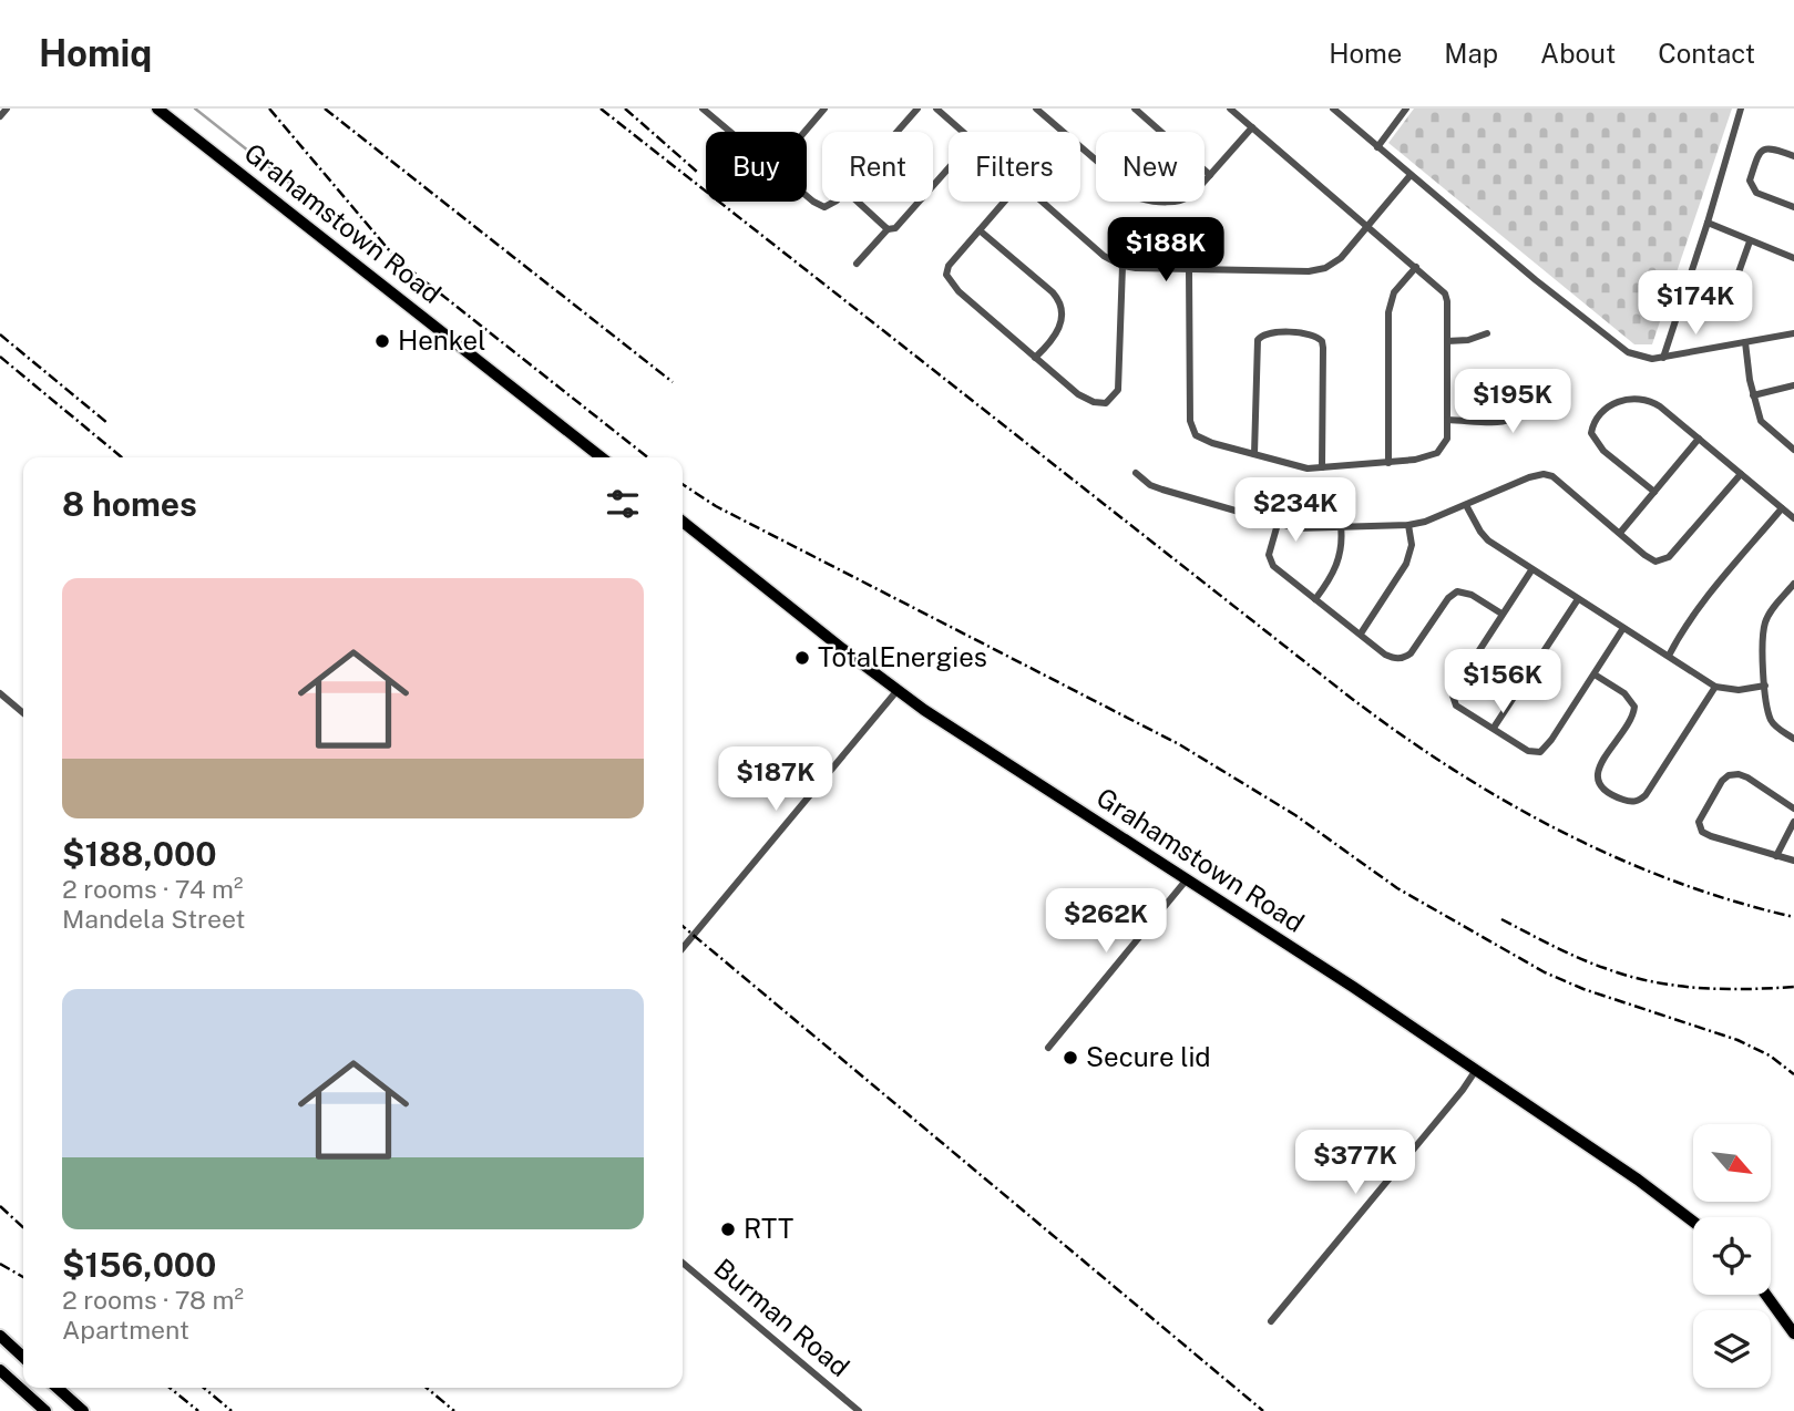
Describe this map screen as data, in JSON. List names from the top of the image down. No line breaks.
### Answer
{"streets":{"main road":["Grahamstown Road"],"street":["Burman Road"]},"places":["Henkel","TotalEnergies","Secure lid","RTT"],"north":"bottom right","page":{"header":"Homiq","nav":["Home","Map","About","Contact"],"chip":["Buy","Rent","Filters","New"],"price":["$188K","$174K","$195K","$234K","$156K","$187K","$262K","$377K"],"heading":"8 homes","list":[{"name":"$188,000","note":"2 rooms · 74 m² · Mandela Street"},{"name":"$156,000","note":"2 rooms · 78 m² · Apartment"}]}}
